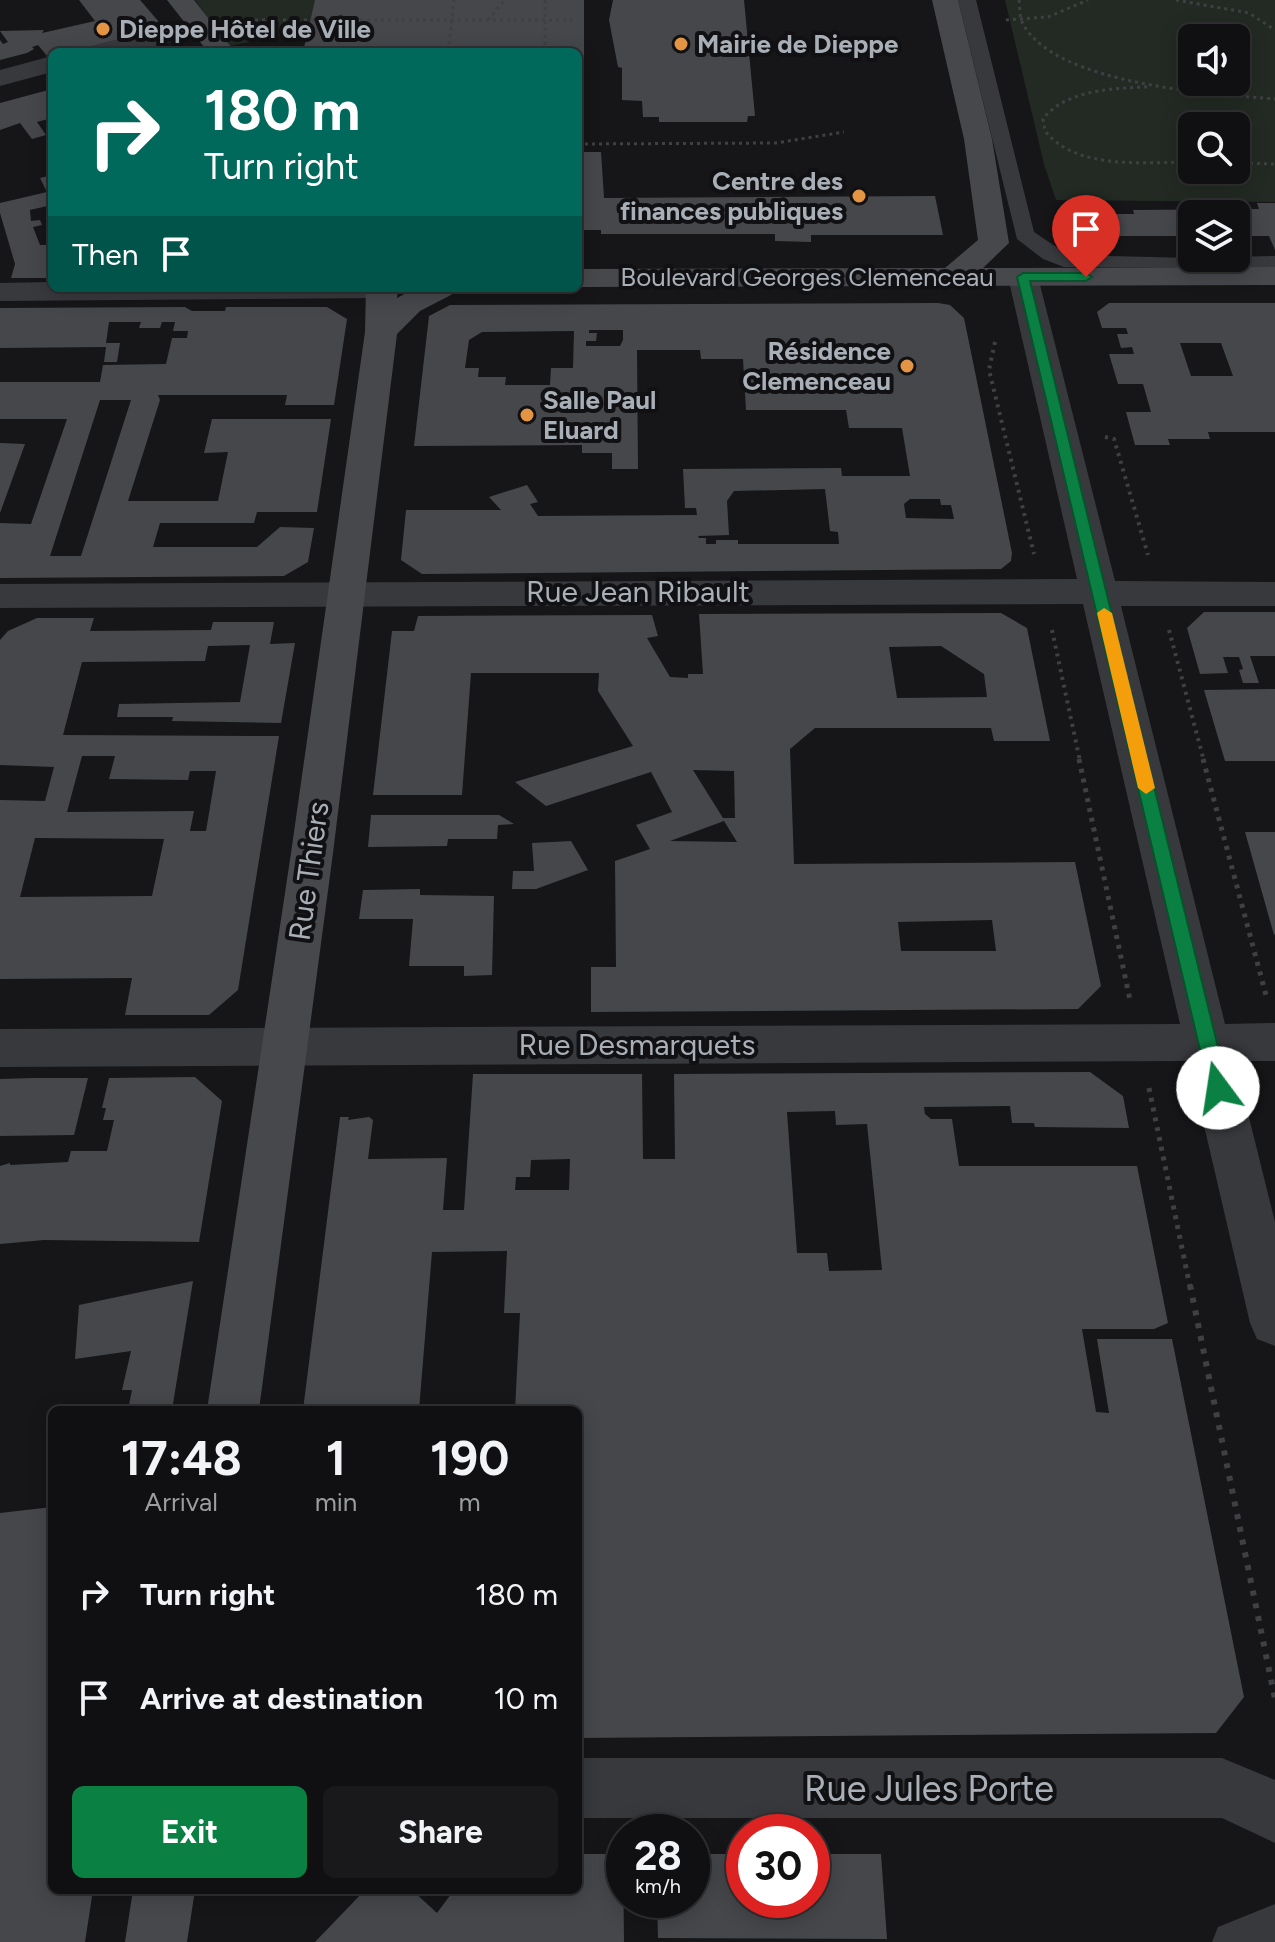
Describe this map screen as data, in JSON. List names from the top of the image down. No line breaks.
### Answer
{"streets":{"main road":["Boulevard Georges Clemenceau","Rue Thiers"],"street":["Rue Jean Ribault","Rue Desmarquets","Rue Jules Porte"]},"crossings":[["Rue Jean Ribault","Rue Thiers"],["Rue Thiers","Rue Desmarquets"]],"places":["Dieppe Hôtel de Ville","Mairie de Dieppe","Centre des finances publiques","Résidence Clemenceau","Salle Paul Eluard"],"page":{"turn":["180 m","Turn right"],"then":"Then","eta":["17:48","Arrival","1","min","190","m"],"list":[{"name":"Turn right","value":"180 m"},{"name":"Arrive at destination","value":"10 m"}],"buttons":["Exit","Share"],"speed":"28 km/h","limit":"30"}}
